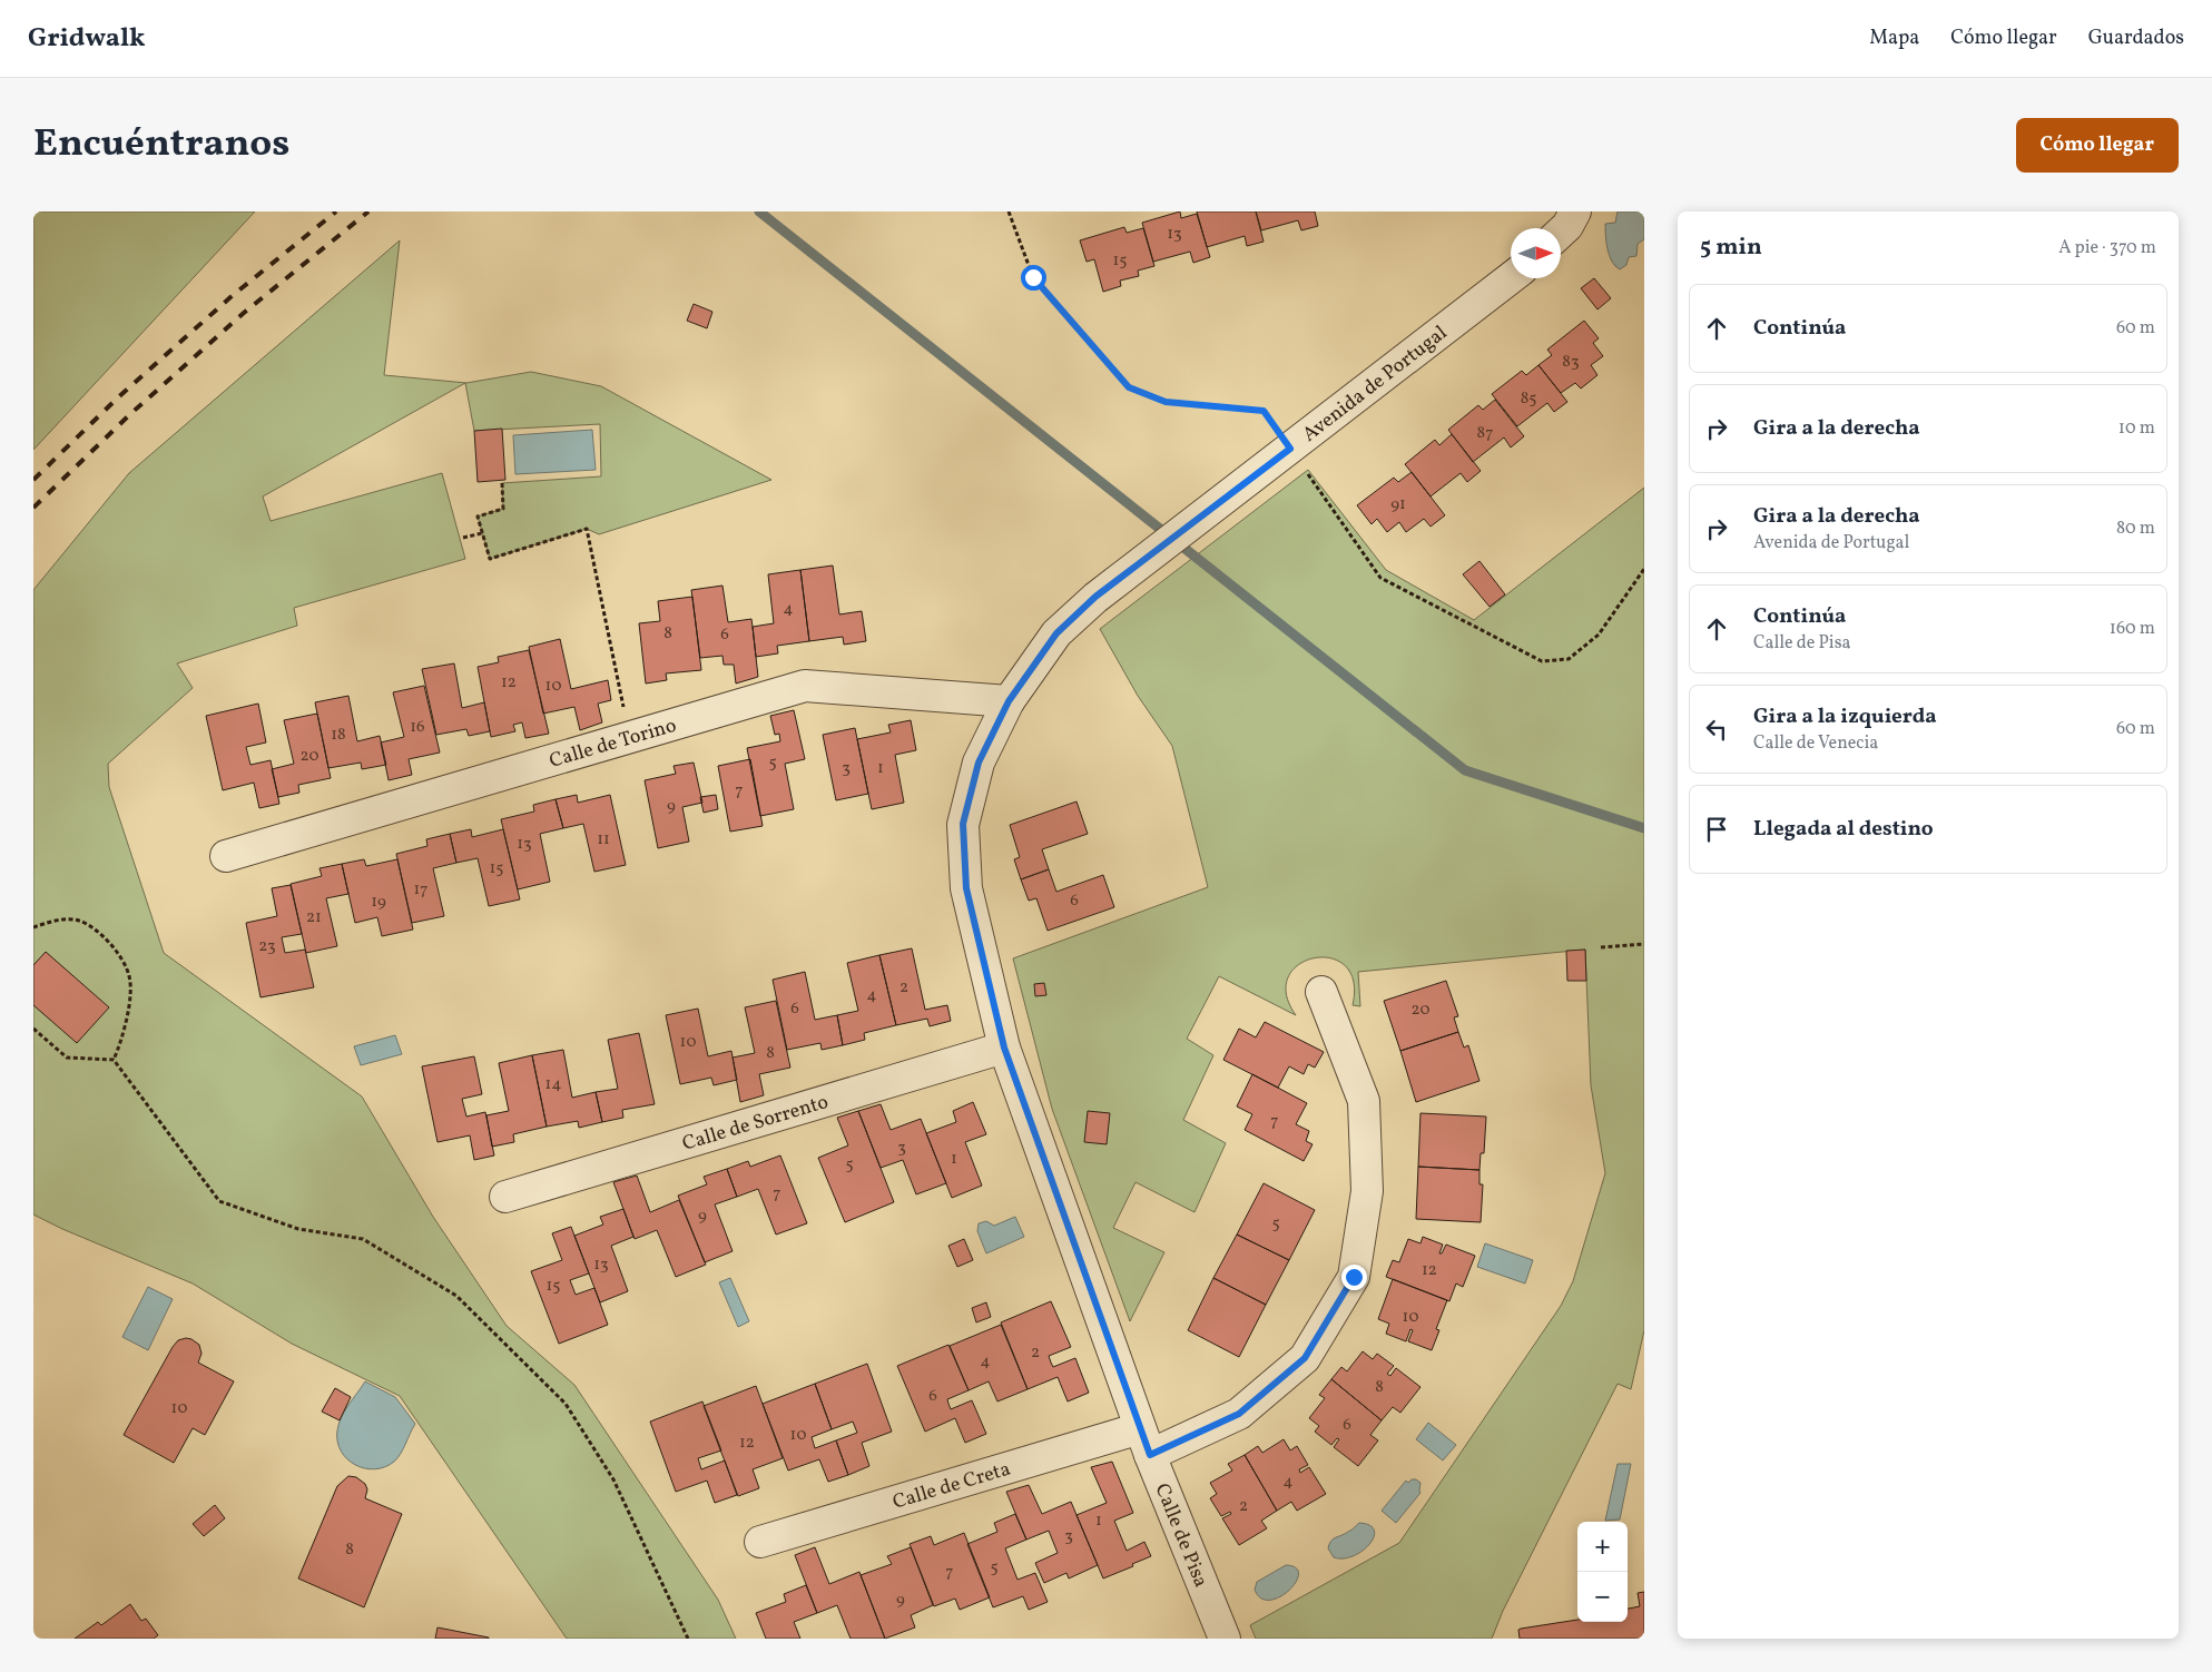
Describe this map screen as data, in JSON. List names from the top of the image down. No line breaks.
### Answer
{"streets":{"street":["Avenida de Portugal","Calle de Torino","Calle de Sorrento","Calle de Creta","Calle de Pisa"]},"crossings":[["Avenida de Portugal","Calle de Torino"],["Avenida de Portugal","Calle de Pisa"],["Calle de Torino","Calle de Pisa"],["Calle de Sorrento","Calle de Pisa"],["Calle de Creta","Calle de Pisa"]],"house_numbers":["13","15","83","85","87","91","4","8","6","12","10","16","18","20","5","3","1","7","9","11","13","15","17","6","19","21","23","2","4","6","20","10","8","14","7","3","1","5","7","9","5","13","12","15","10","2","4","8","6","10","6","10","12","4","2","1","3","8","5","7","9"],"north":"right","page":{"header":"Gridwalk","nav":["Mapa","Cómo llegar","Guardados"],"title":"Encuéntranos","buttons":"Cómo llegar","heading":["5 min","A pie · 370 m"],"list":[["Continúa","60 m"],["Gira a la derecha","10 m"],["Gira a la derecha","Avenida de Portugal","80 m"],["Continúa","Calle de Pisa","160 m"],["Gira a la izquierda","Calle de Venecia","60 m"],"Llegada al destino"],"map_buttons":["+","−"]}}
